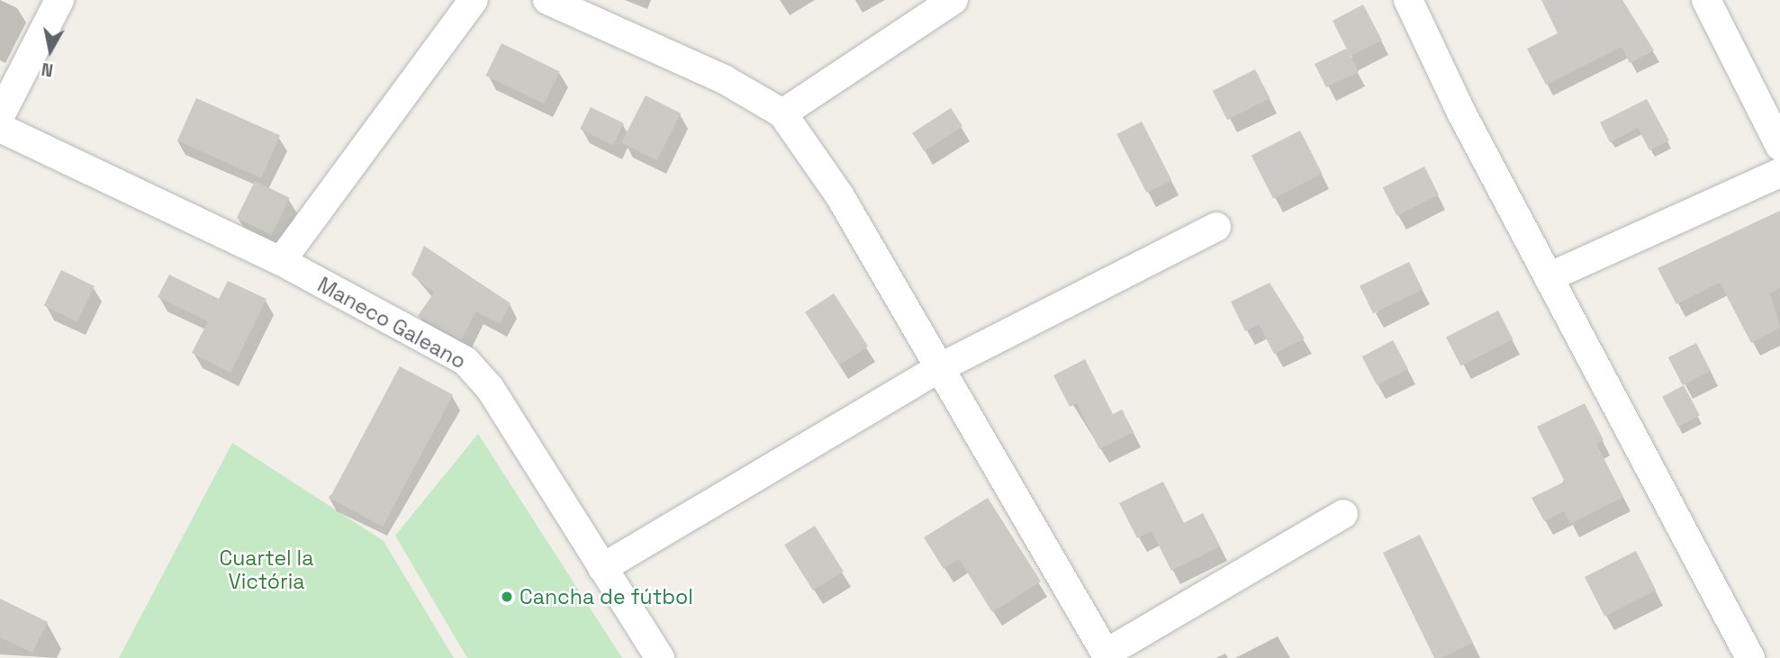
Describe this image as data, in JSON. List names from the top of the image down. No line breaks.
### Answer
{"streets":{"street":["Maneco Galeano"]},"parks":["Cuartel la Victória"],"places":["Cancha de fútbol"],"north":"bottom"}
